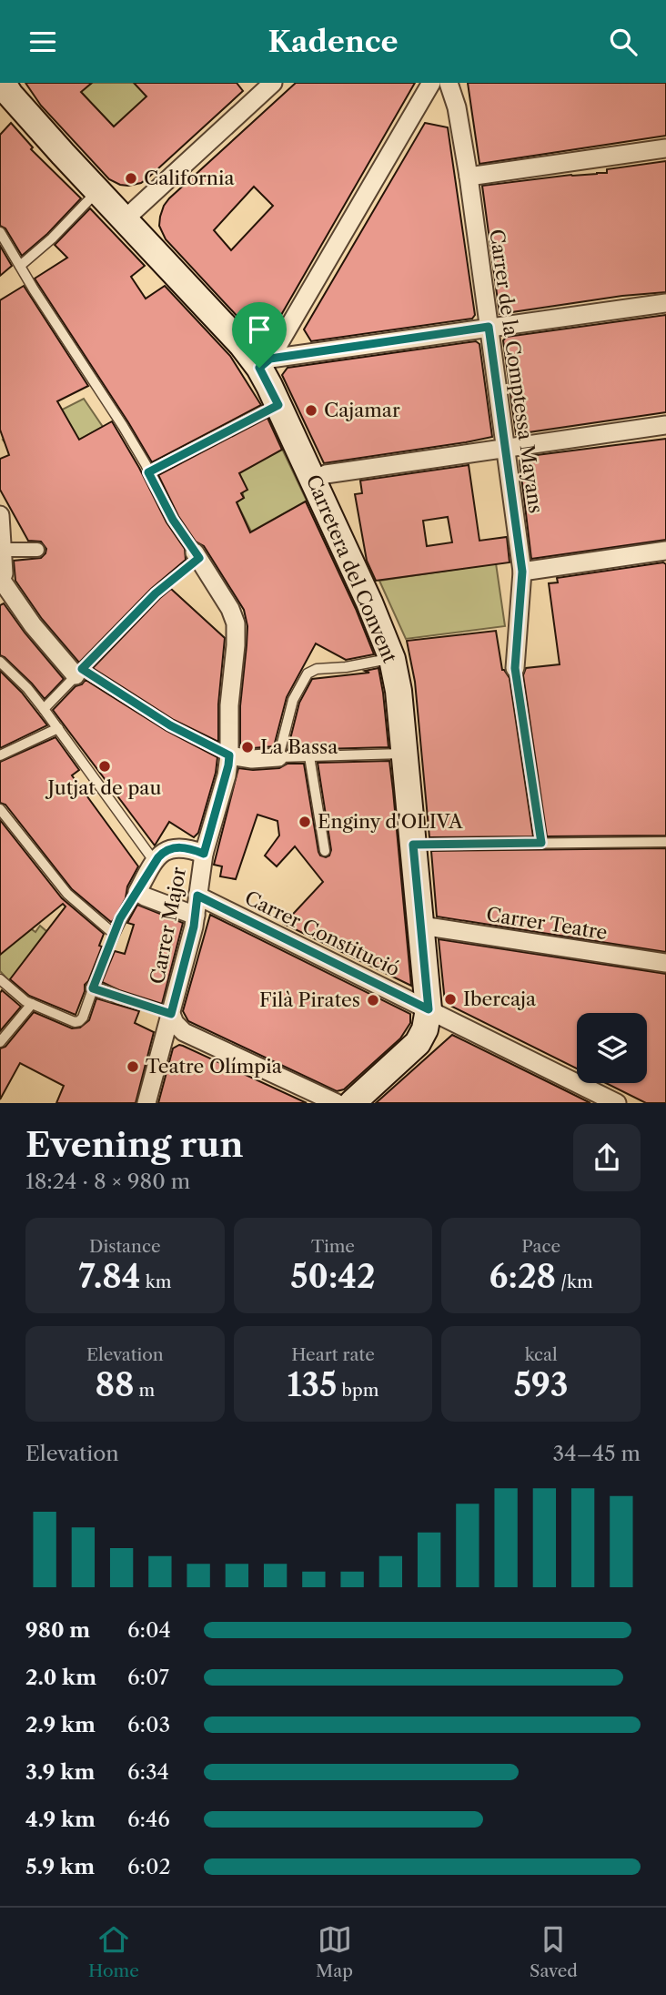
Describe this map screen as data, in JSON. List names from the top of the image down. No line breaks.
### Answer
{"streets":{"main road":["Carretera del Convent"],"street":["Carrer de la Comptessa Mayans","Carrer Teatre","Carrer Major","Carrer Constitució"]},"crossings":[["Carretera del Convent","Carrer Teatre"],["Carretera del Convent","Carrer Constitució"],["Carrer Major","Carrer Constitució"]],"places":["California","Cajamar","La Bassa","Jutjat de pau","Enginy d'OLIVA","Ibercaja","Filà Pirates","Teatre Olímpia"],"page":{"header":"Kadence","heading":["Evening run","18:24 · 8 × 980 m"],"stats":[["Distance","7.84 km"],["Time","50:42"],["Pace","6:28 /km"],["Elevation","88 m"],["Heart rate","135 bpm"],["kcal","593"]],"chart":["Elevation","34–45 m"],"list":[{"name":"980 m","note":"6:04"},{"name":"2.0 km","note":"6:07"},{"name":"2.9 km","note":"6:03"},{"name":"3.9 km","note":"6:34"},{"name":"4.9 km","note":"6:46"},{"name":"5.9 km","note":"6:02"}],"tabs":["Home","Map","Saved"]}}
